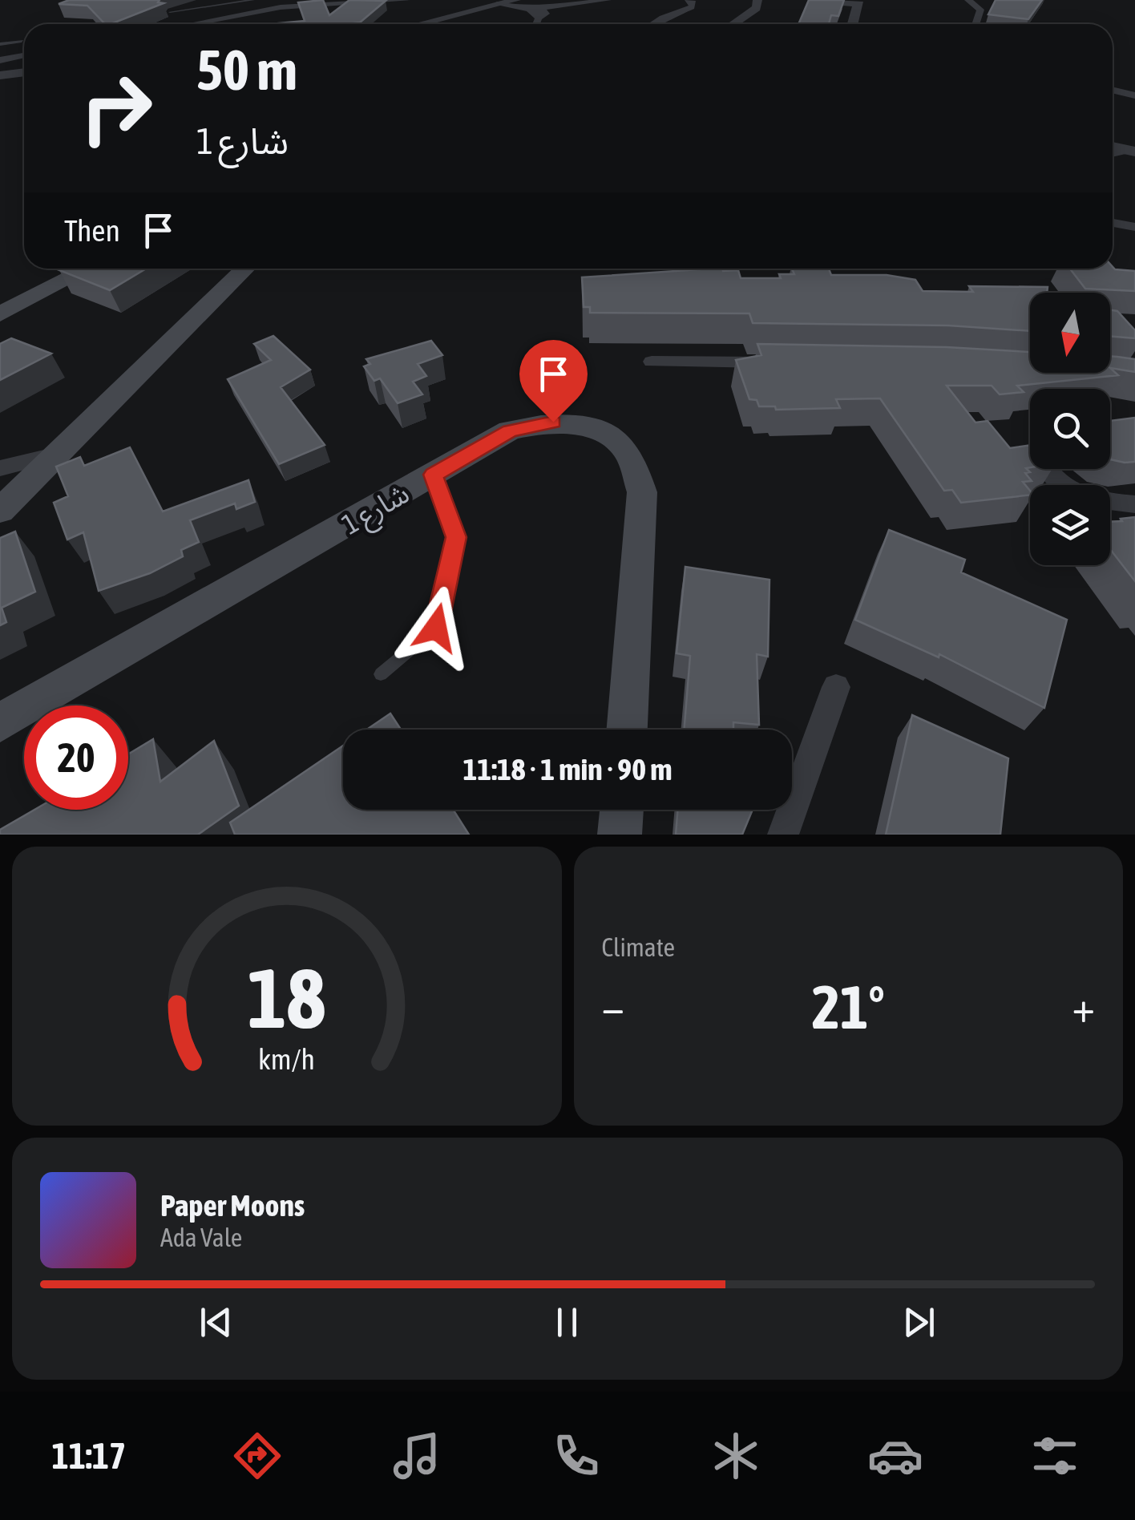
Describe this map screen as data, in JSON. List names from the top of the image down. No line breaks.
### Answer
{"streets":{"main road":["شارع 1"]},"north":"bottom","page":{"turn":["50 m","شارع 1"],"then":"Then","limit":"20","trip":"11:18 · 1 min · 90 m","tile":"Climate","heat":["−","21°","+"],"song":["Paper Moons","Ada Vale"],"tabs":"11:17","gauge":["18","km/h"]}}
